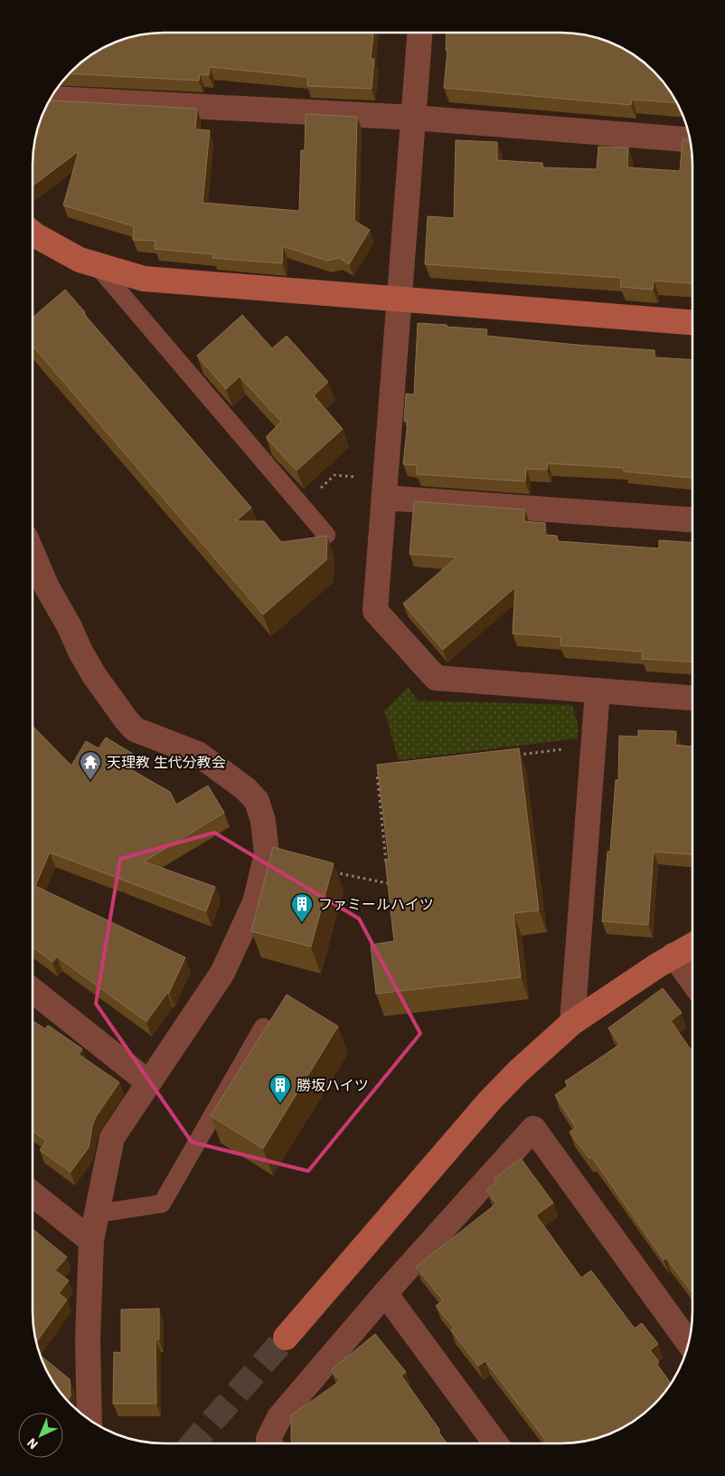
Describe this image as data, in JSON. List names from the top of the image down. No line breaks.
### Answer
{"places":{"temple":["天理教 生代分教会"],"building":["ファミールハイツ","勝坂ハイツ"]},"north":"bottom left"}
